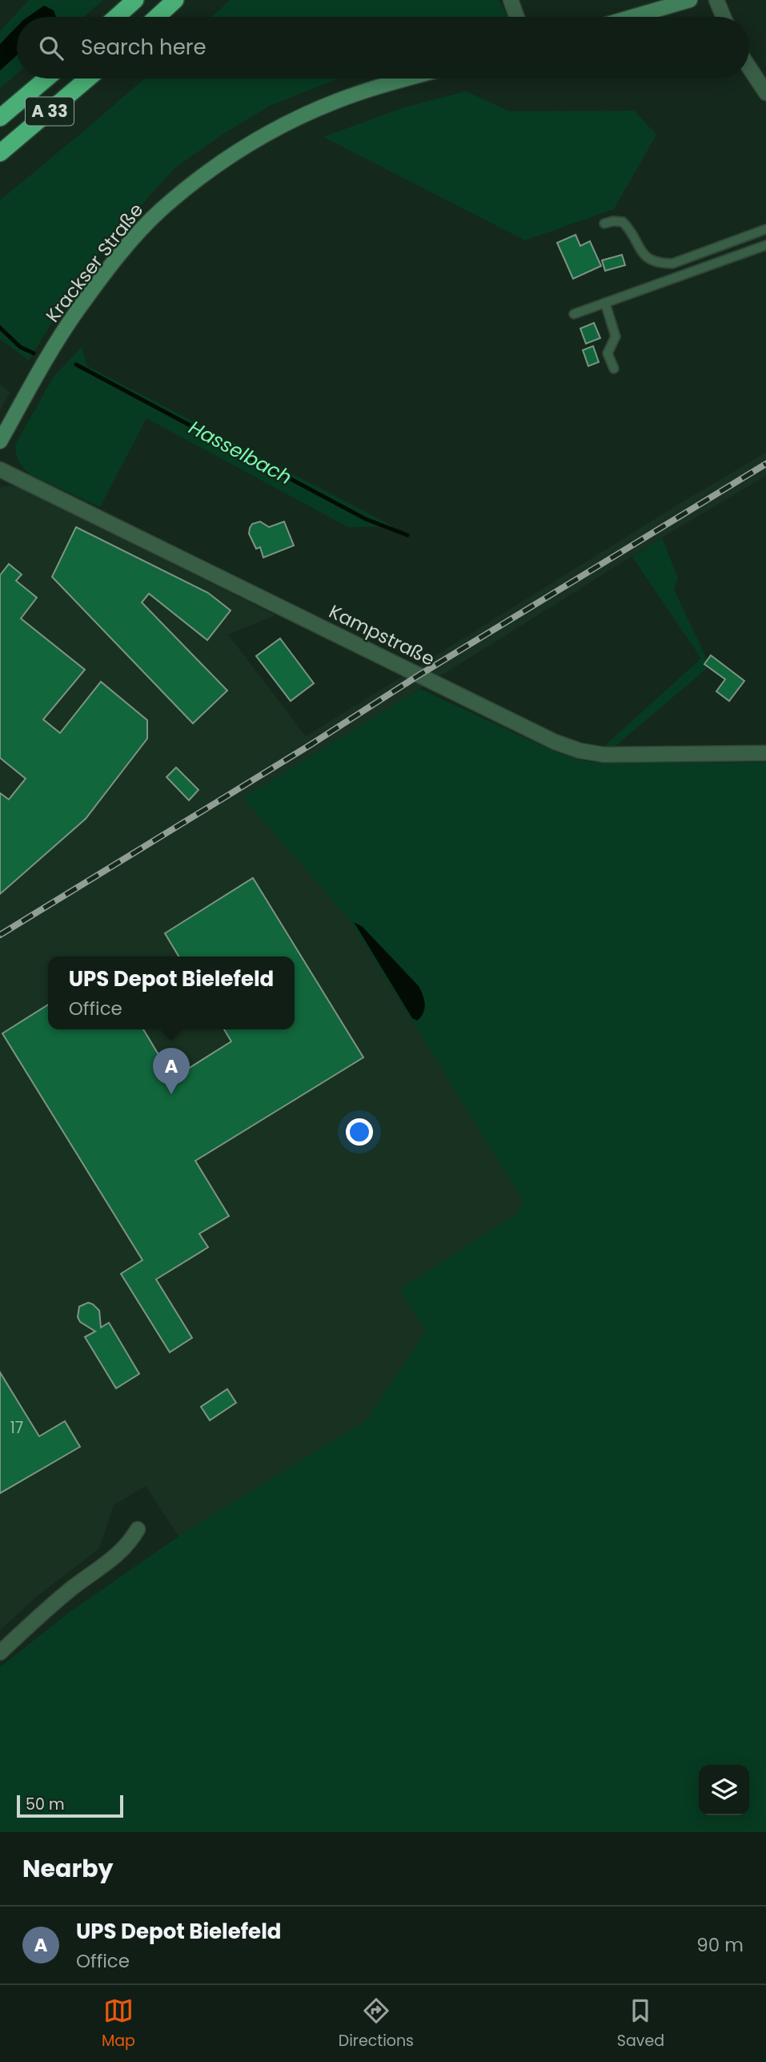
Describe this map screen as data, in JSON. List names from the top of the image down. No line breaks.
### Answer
{"streets":{"highway":["A 33"],"street":["Krackser Straße","Kampstraße"]},"water":["Hasselbach"],"house_numbers":["17"],"scale_bar":"50 m","page":{"search":"Search here","popup":["UPS Depot Bielefeld","Office"],"pins":"A","scale":"50 m","heading":"Nearby","list":[{"mark":"A","name":"UPS Depot Bielefeld","note":"Office","value":"90 m"}],"nav":["Map","Directions","Saved"]}}
